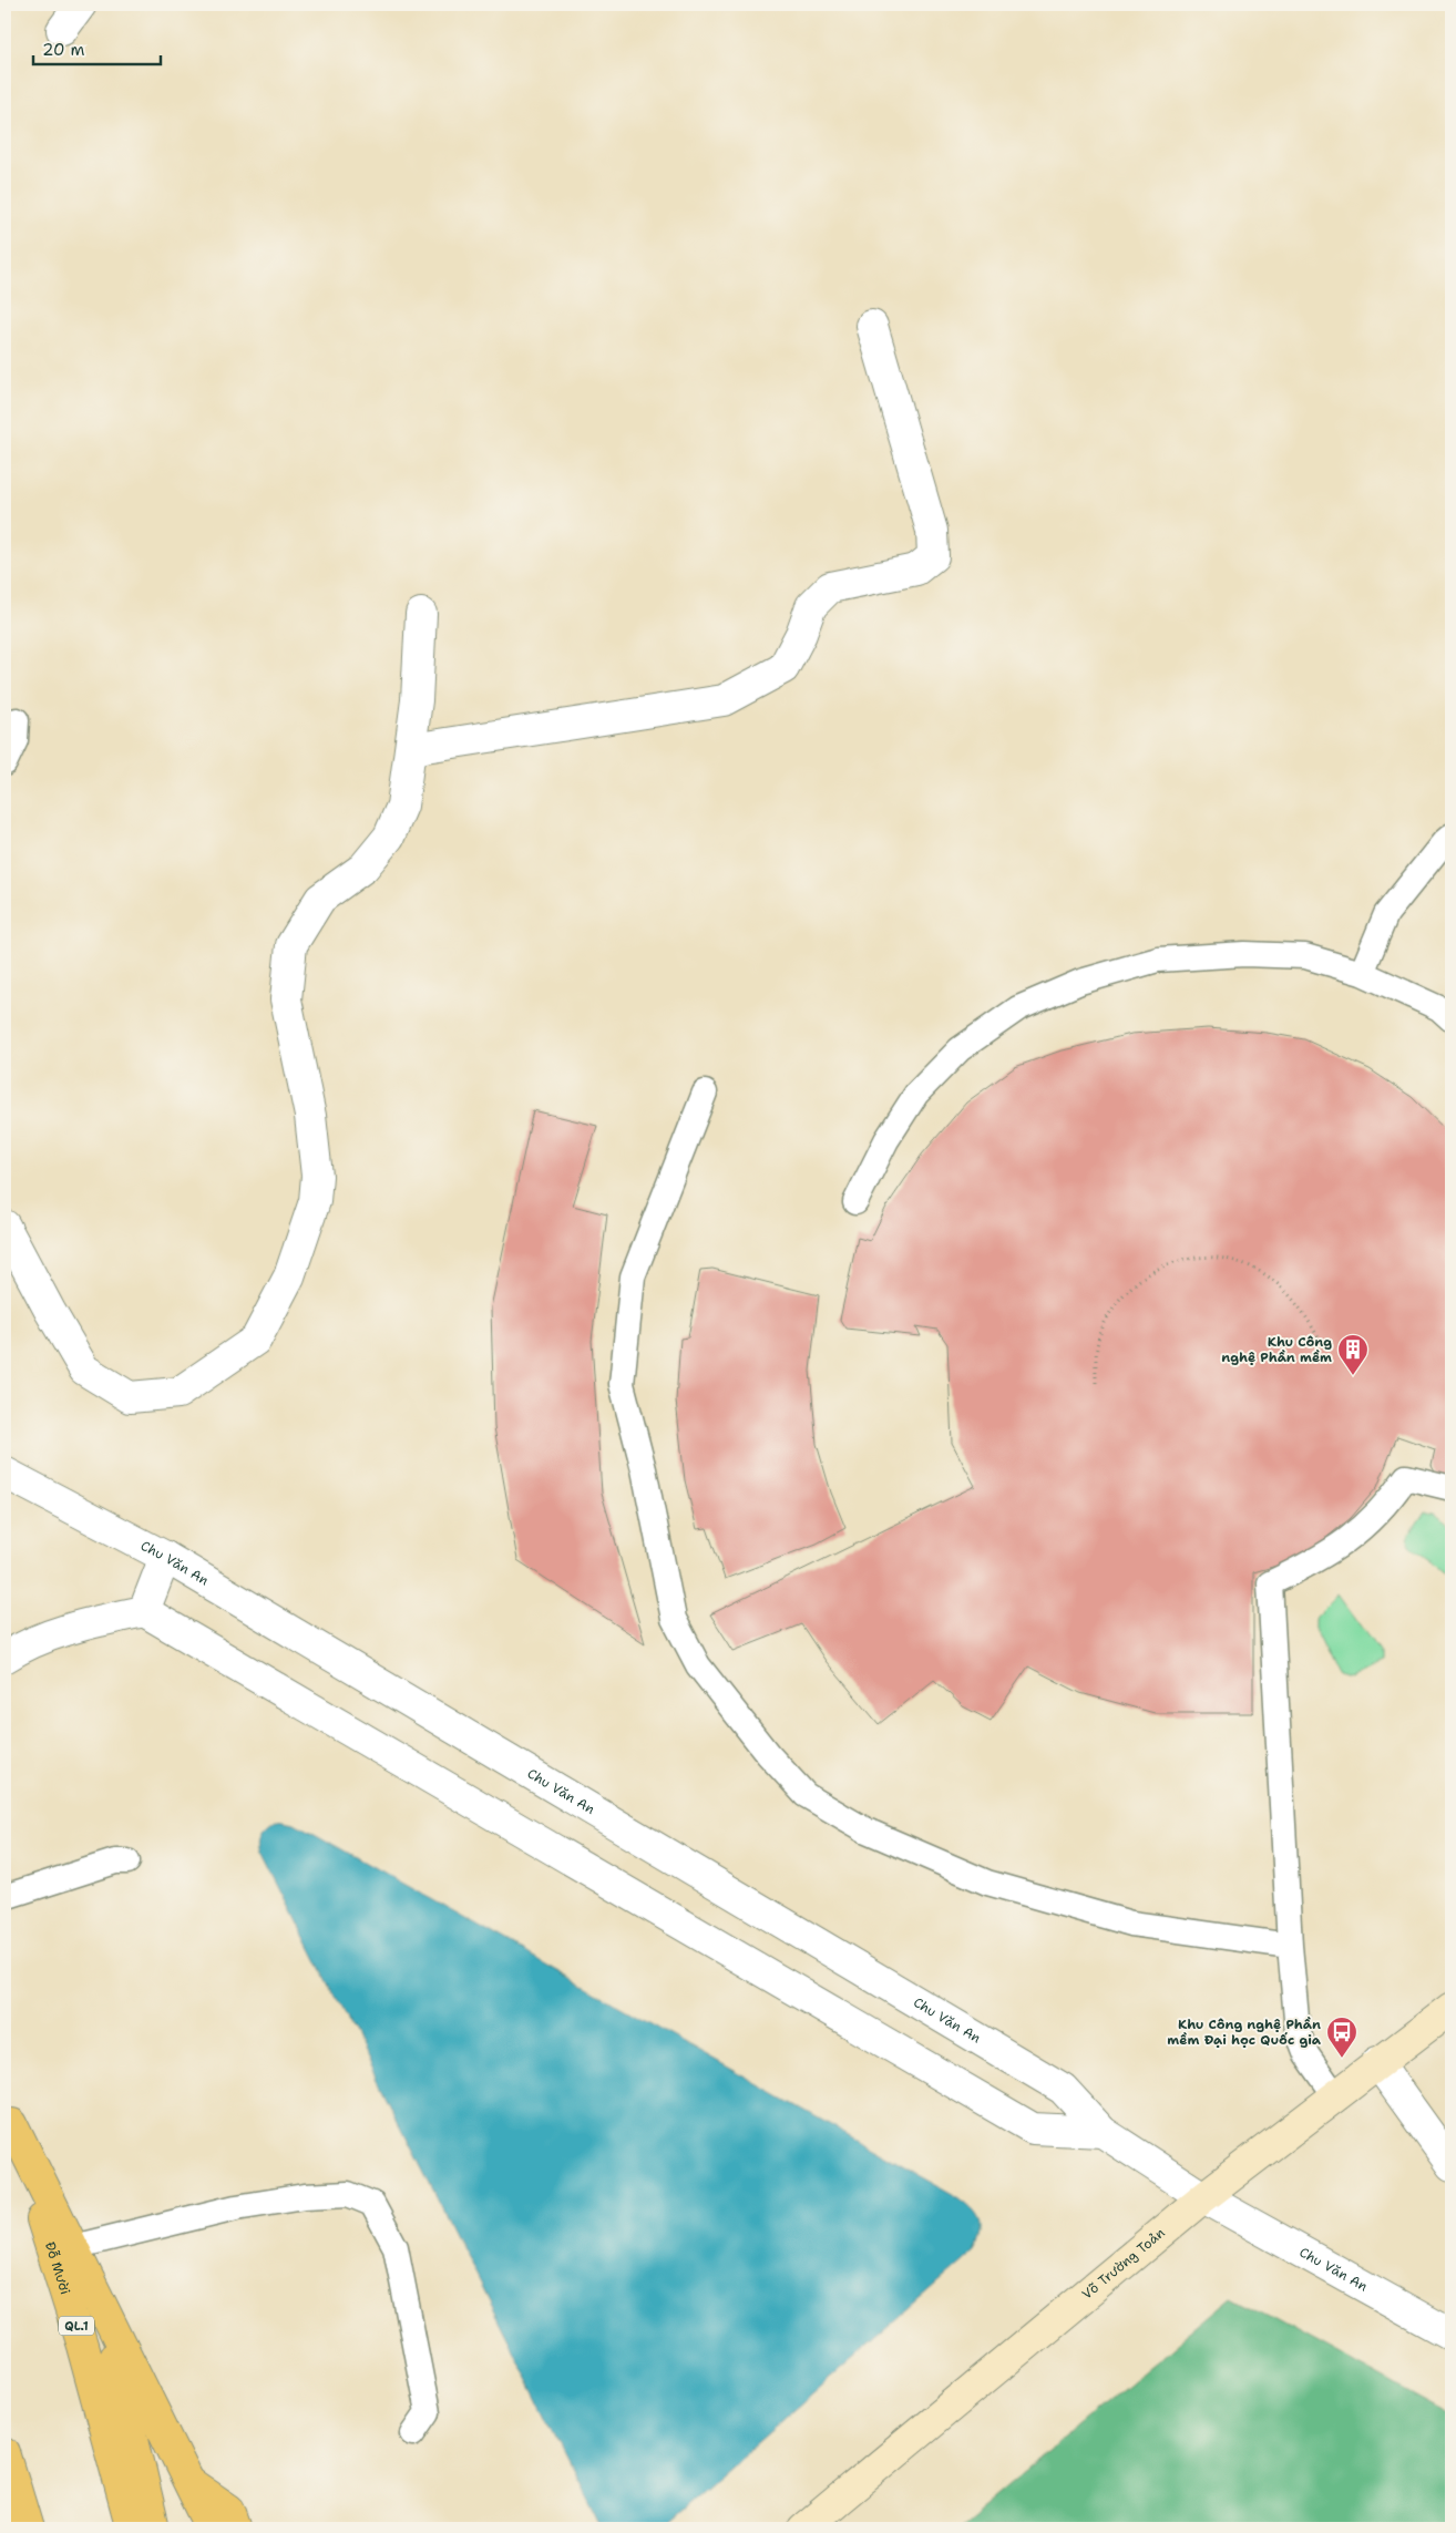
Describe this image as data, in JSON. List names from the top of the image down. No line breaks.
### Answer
{"streets":{"highway":["Đỗ Mười","QL.1"],"street":["Chu Văn An","Võ Trường Toản"]},"crossings":[["Chu Văn An","Võ Trường Toản"],["Đỗ Mười","QL.1"]],"places":{"building":["Khu Công nghệ Phần mềm"],"bus stop":["Khu Công nghệ Phần mềm Đại học Quốc gia"]},"scale_bar":"20 m"}
